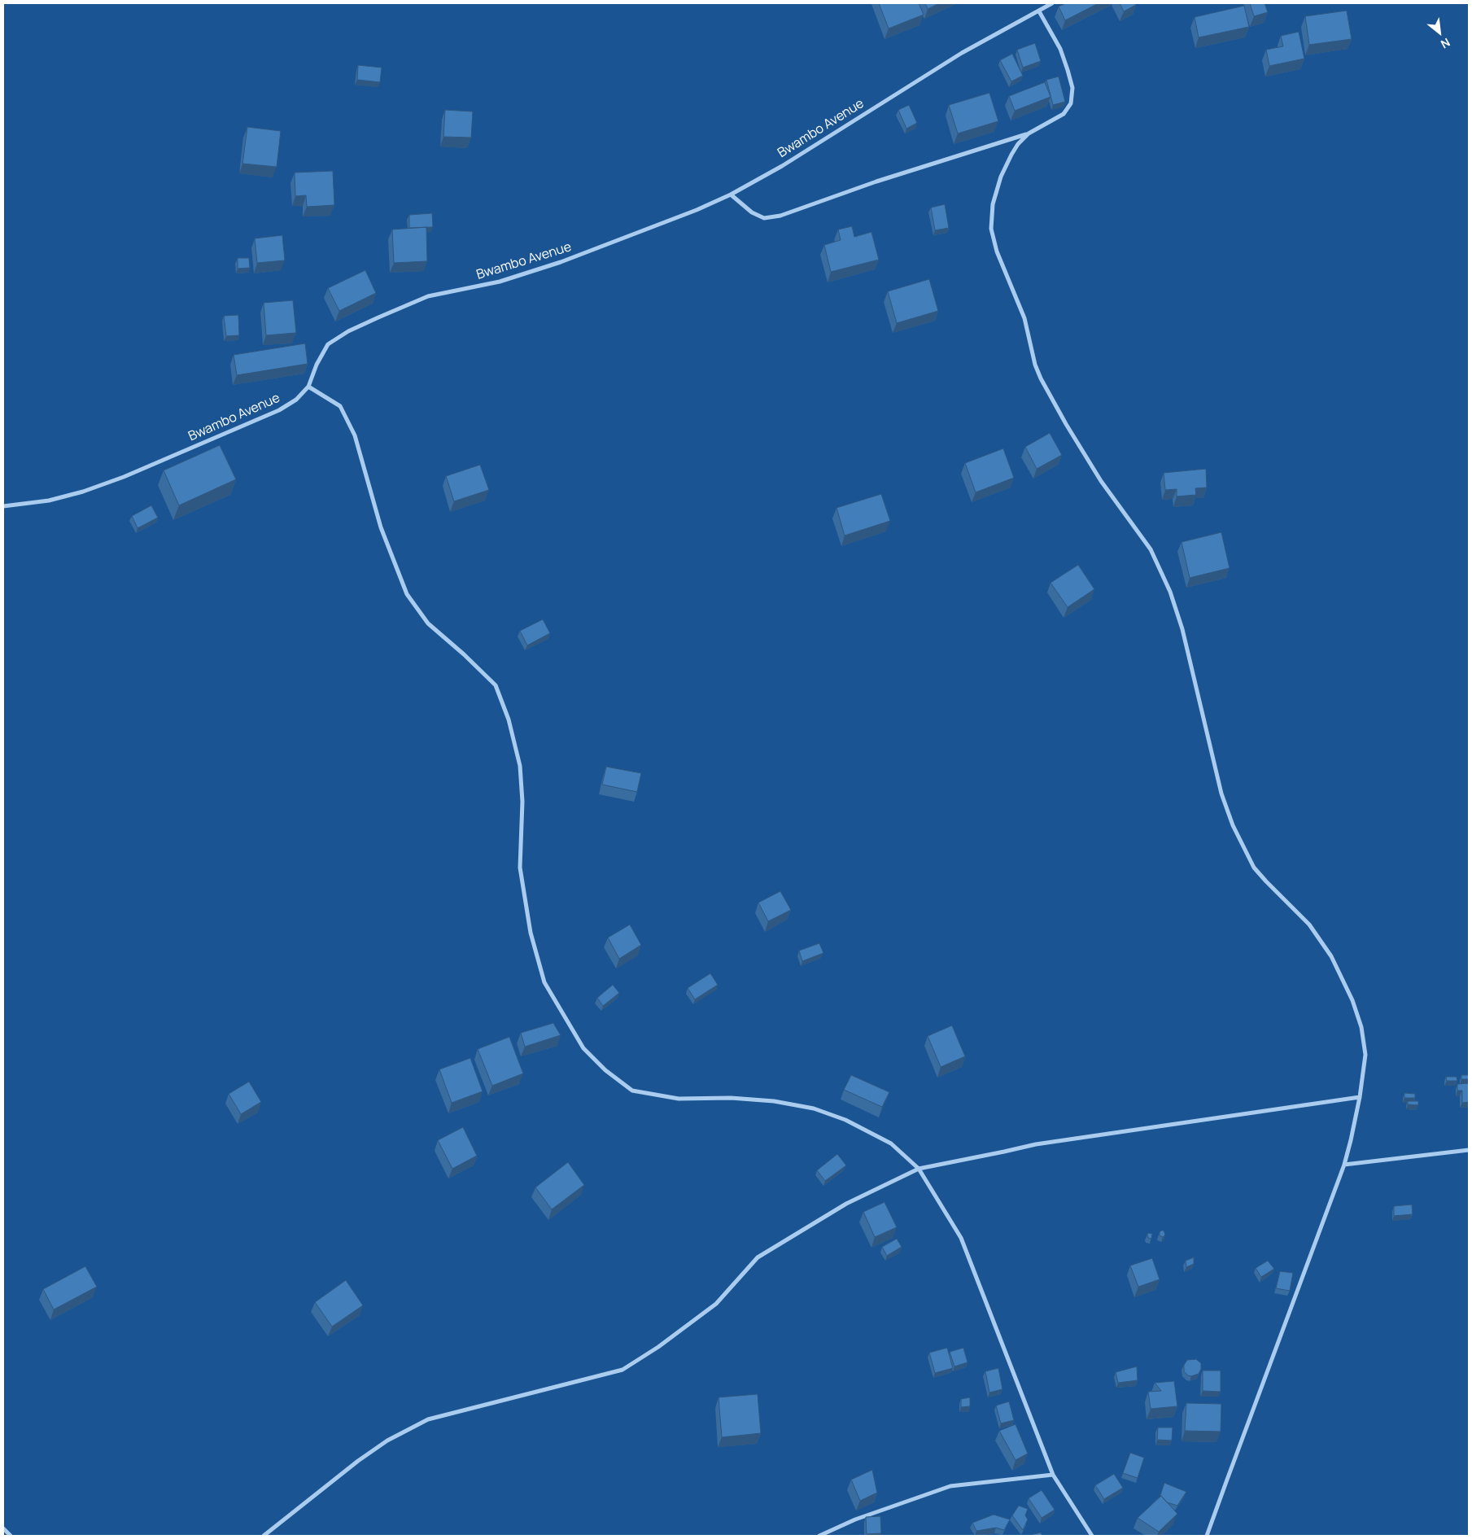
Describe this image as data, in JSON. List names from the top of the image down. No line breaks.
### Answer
{"streets":{"street":["Bwambo Avenue"]},"north":"bottom right"}
